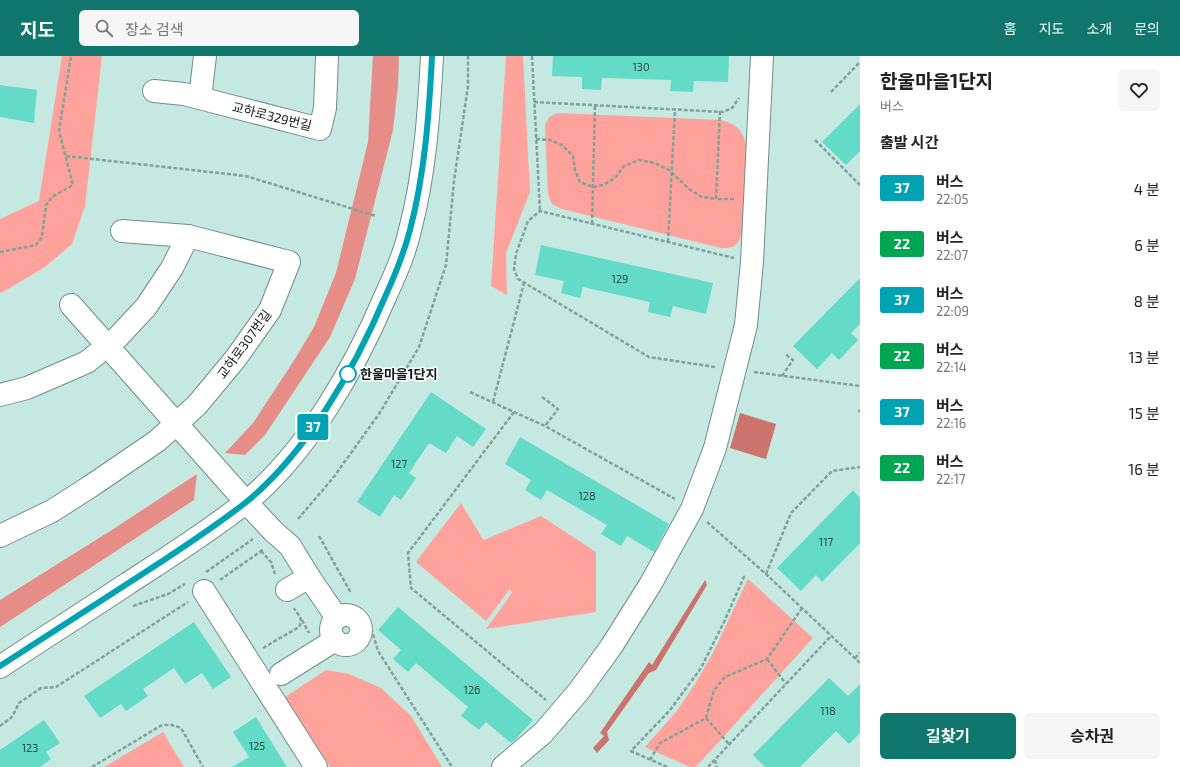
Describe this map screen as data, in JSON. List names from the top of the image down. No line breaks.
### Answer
{"streets":{"street":["교하로329번길","교하로307번길"]},"places":["한울마을1단지"],"lines":["bus line 37"],"house_numbers":["130","129","127","128","117","126","118","125","123"],"page":{"header":"지도","search":"장소 검색","nav":["홈","지도","소개","문의"],"on_map":"37","heading":[["한울마을1단지","버스"],"출발 시간"],"list":[{"mark":"37","name":"버스","note":"22:05","value":"4 분"},{"mark":"22","name":"버스","note":"22:07","value":"6 분"},{"mark":"37","name":"버스","note":"22:09","value":"8 분"},{"mark":"22","name":"버스","note":"22:14","value":"13 분"},{"mark":"37","name":"버스","note":"22:16","value":"15 분"},{"mark":"22","name":"버스","note":"22:17","value":"16 분"}],"buttons":["길찾기","승차권"]}}
